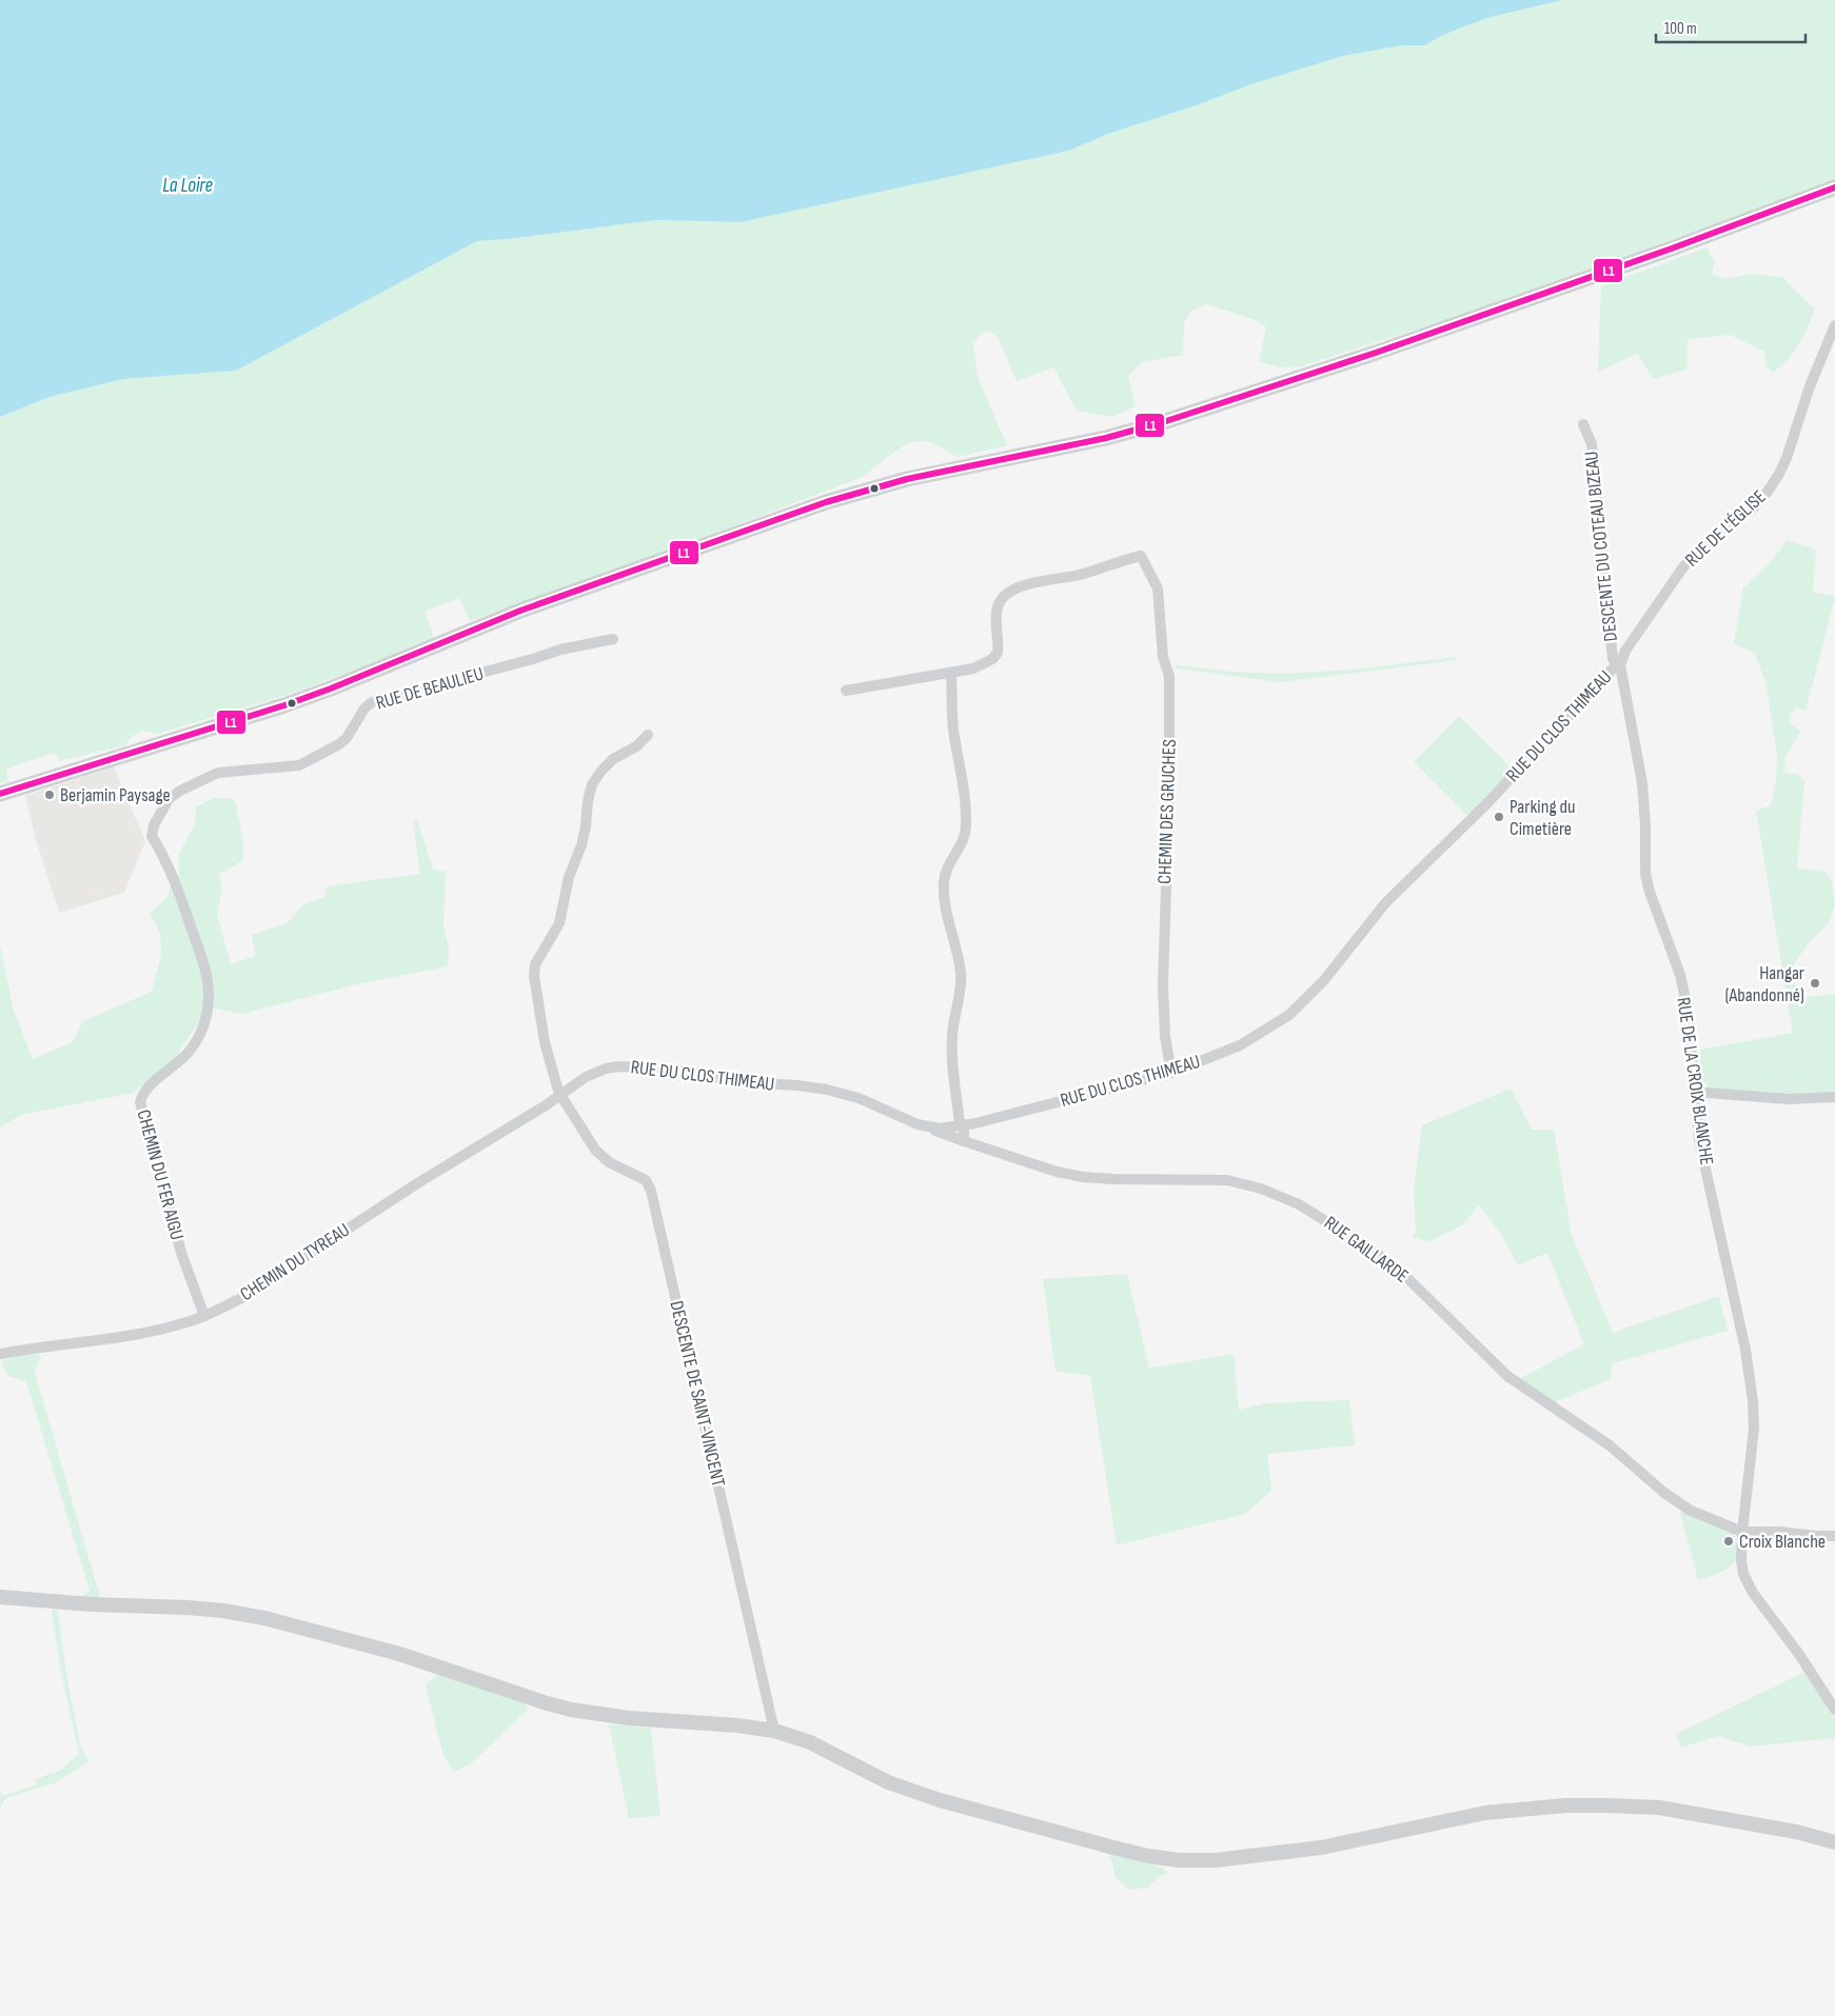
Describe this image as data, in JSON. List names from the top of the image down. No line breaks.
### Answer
{"streets":{"street":["RUE DE L'ÉGLISE","DESCENTE DU COTEAU BIZEAU","RUE DE BEAULIEU","RUE DU CLOS THIMEAU","CHEMIN DES GRUCHES","RUE DE LA CROIX BLANCHE","CHEMIN DU FER AIGU","RUE GAILLARDE","CHEMIN DU TYREAU","DESCENTE DE SAINT-VINCENT"]},"crossings":[["RUE DE L'ÉGLISE","DESCENTE DU COTEAU BIZEAU"],["RUE DE L'ÉGLISE","RUE DU CLOS THIMEAU"],["RUE DE L'ÉGLISE","RUE DE LA CROIX BLANCHE"],["DESCENTE DU COTEAU BIZEAU","RUE DU CLOS THIMEAU"],["DESCENTE DU COTEAU BIZEAU","RUE DE LA CROIX BLANCHE"],["RUE DE BEAULIEU","CHEMIN DU FER AIGU"],["RUE DU CLOS THIMEAU","CHEMIN DES GRUCHES"],["RUE DU CLOS THIMEAU","RUE DE LA CROIX BLANCHE"],["RUE DU CLOS THIMEAU","RUE GAILLARDE"],["RUE DU CLOS THIMEAU","CHEMIN DU TYREAU"],["RUE DU CLOS THIMEAU","DESCENTE DE SAINT-VINCENT"],["RUE DE LA CROIX BLANCHE","RUE GAILLARDE"],["CHEMIN DU FER AIGU","CHEMIN DU TYREAU"],["CHEMIN DU TYREAU","DESCENTE DE SAINT-VINCENT"]],"water":["La Loire"],"places":["Berjamin Paysage","Parking du Cimetière","Hangar (Abandonné)","Croix Blanche"],"lines":["transit line L1"],"scale_bar":"100 m"}
